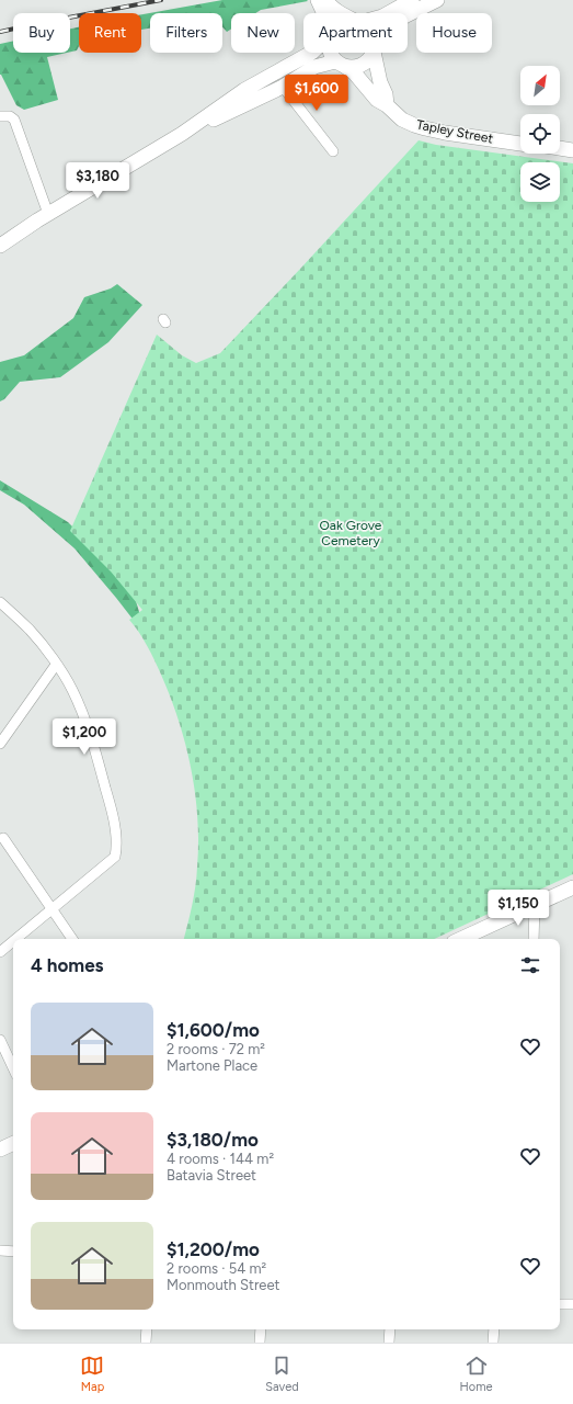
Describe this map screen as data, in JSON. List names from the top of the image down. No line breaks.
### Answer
{"streets":{"main road":["Tapley Street"]},"parks":["Oak Grove Cemetery"],"north":"top right","page":{"chip":["Buy","Rent","Filters","New","Apartment","House"],"price":["$1,600","$3,180","$1,200","$1,150"],"heading":"4 homes","list":[{"name":"$1,600/mo","note":"2 rooms · 72 m² · Martone Place"},{"name":"$3,180/mo","note":"4 rooms · 144 m² · Batavia Street"},{"name":"$1,200/mo","note":"2 rooms · 54 m² · Monmouth Street"}],"tabs":["Map","Saved","Home"]}}
